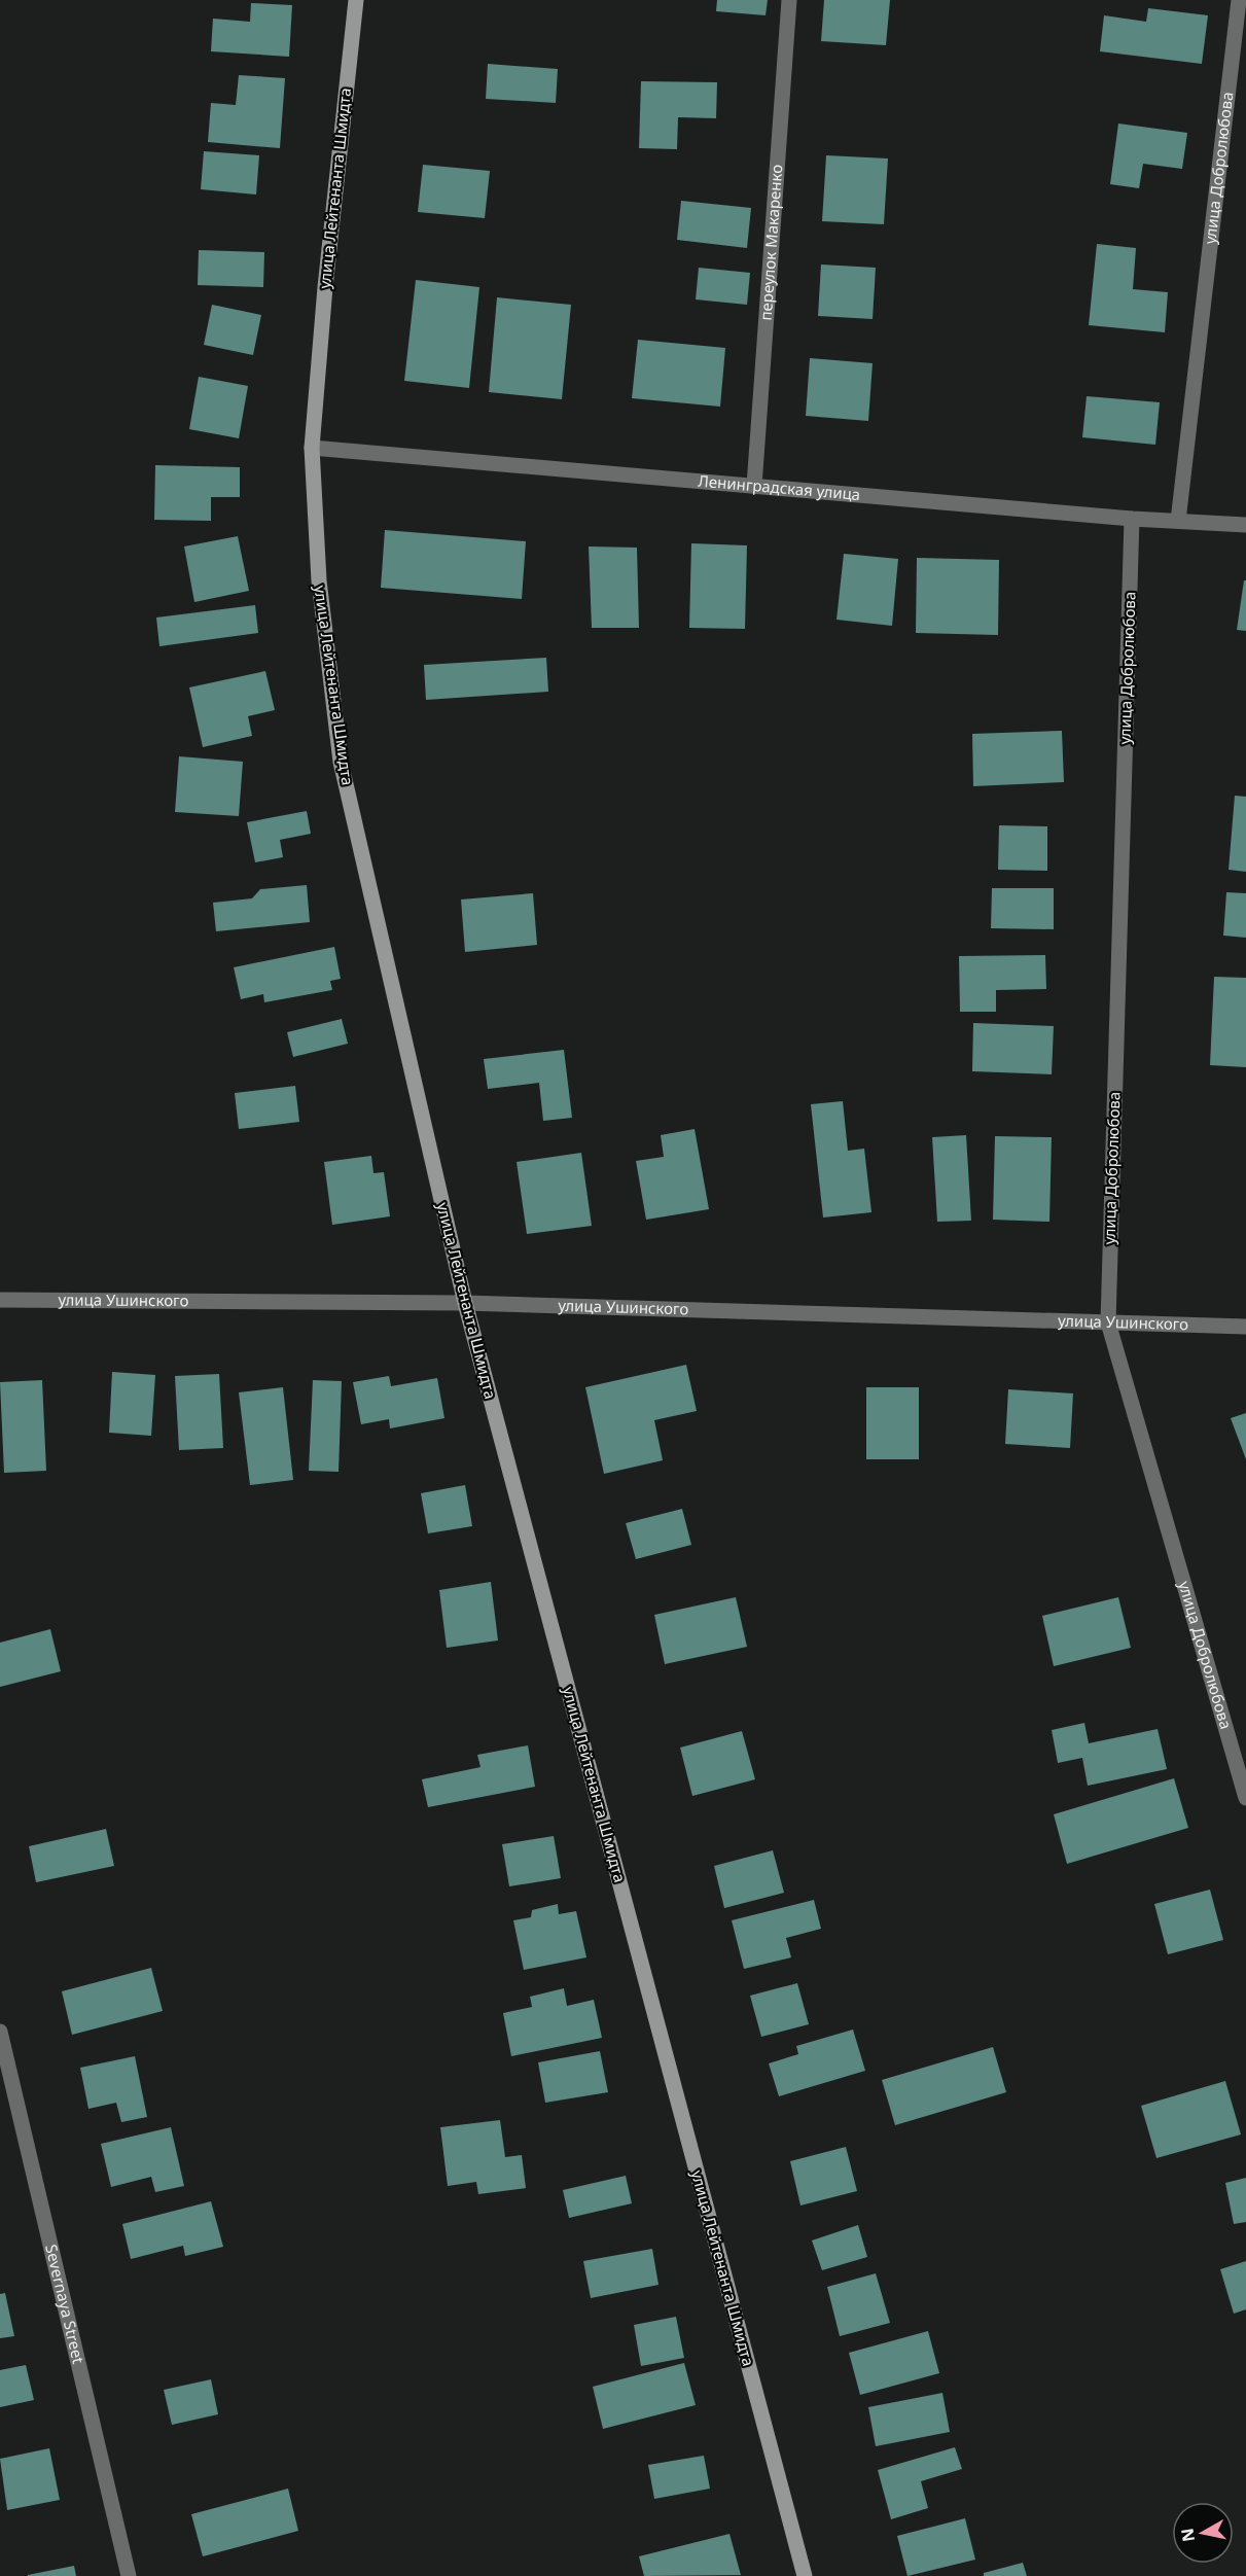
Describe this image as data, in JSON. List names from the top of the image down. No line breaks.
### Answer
{"streets":{"main road":["улица Лейтенанта Шмидта"],"street":["улица Добролюбова","переулок Макаренко","Ленинградская улица","улица Ушинского","Severnaya Street"]},"crossings":[["улица Добролюбова","Ленинградская улица"],["улица Добролюбова","улица Ушинского"],["улица Лейтенанта Шмидта","Ленинградская улица"],["улица Лейтенанта Шмидта","улица Ушинского"],["переулок Макаренко","Ленинградская улица"]],"north":"left"}
